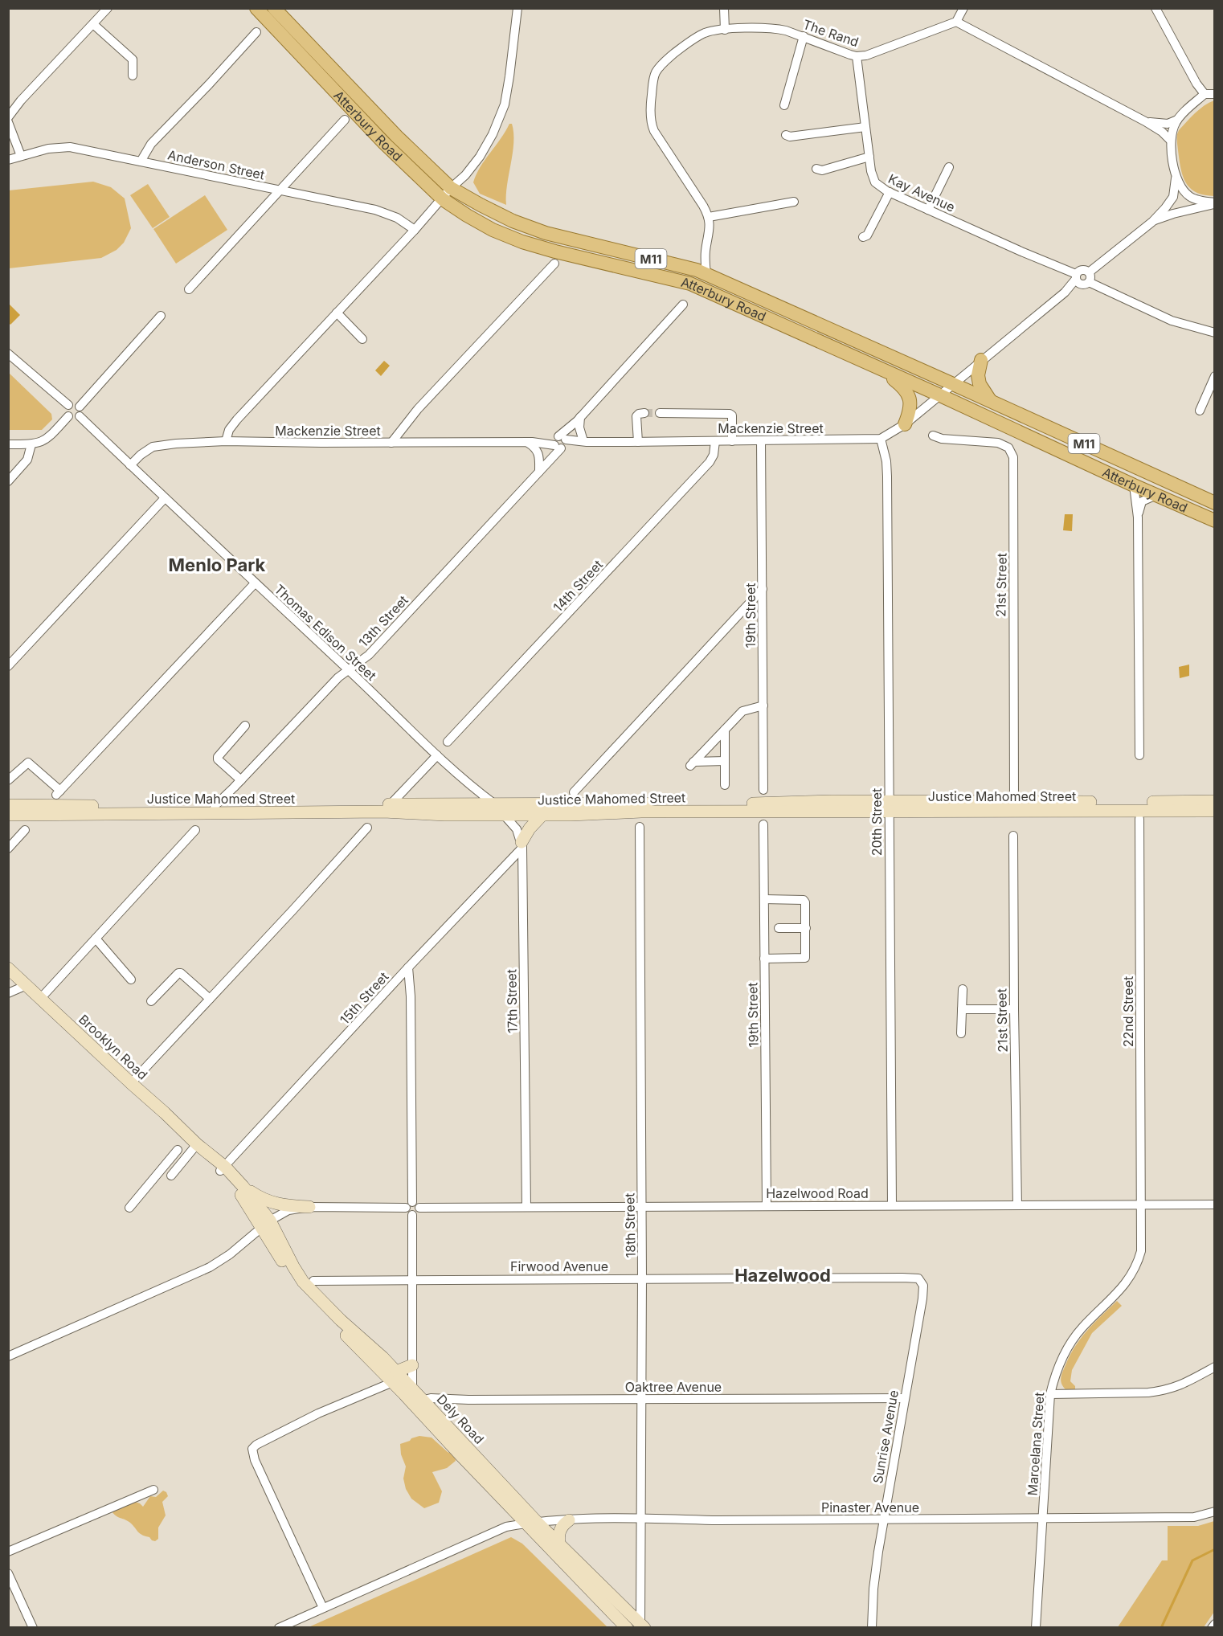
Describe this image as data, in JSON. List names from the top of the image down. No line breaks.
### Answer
{"streets":{"main road":["Atterbury Road","M11","Justice Mahomed Street","Brooklyn Road","Dely Road"],"street":["The Rand","Anderson Street","Kay Avenue","Mackenzie Street","21st Street","14th Street","19th Street","13th Street","Thomas Edison Street","20th Street","15th Street","17th Street","22nd Street","Hazelwood Road","18th Street","Firwood Avenue","Oaktree Avenue","Sunrise Avenue","Maroelana Street","Pinaster Avenue"]},"crossings":[["The Rand","Kay Avenue"],["Mackenzie Street","14th Street"],["Mackenzie Street","19th Street"],["Mackenzie Street","13th Street"],["Mackenzie Street","Thomas Edison Street"],["Mackenzie Street","20th Street"],["21st Street","Justice Mahomed Street"],["21st Street","Hazelwood Road"],["19th Street","Hazelwood Road"],["13th Street","Thomas Edison Street"],["13th Street","Justice Mahomed Street"],["Thomas Edison Street","Justice Mahomed Street"],["Thomas Edison Street","17th Street"],["Justice Mahomed Street","20th Street"],["Justice Mahomed Street","17th Street"],["20th Street","Hazelwood Road"],["15th Street","17th Street"],["15th Street","Brooklyn Road"],["17th Street","Hazelwood Road"],["22nd Street","Hazelwood Road"],["22nd Street","Maroelana Street"],["Brooklyn Road","Hazelwood Road"],["Brooklyn Road","Dely Road"],["Hazelwood Road","18th Street"],["Hazelwood Road","Dely Road"],["Hazelwood Road","Maroelana Street"],["18th Street","Firwood Avenue"],["18th Street","Oaktree Avenue"],["18th Street","Dely Road"],["18th Street","Pinaster Avenue"],["Firwood Avenue","Sunrise Avenue"],["Oaktree Avenue","Dely Road"],["Oaktree Avenue","Sunrise Avenue"],["Dely Road","Pinaster Avenue"],["Sunrise Avenue","Pinaster Avenue"],["Maroelana Street","Pinaster Avenue"]],"districts":["Menlo Park","Hazelwood"]}
